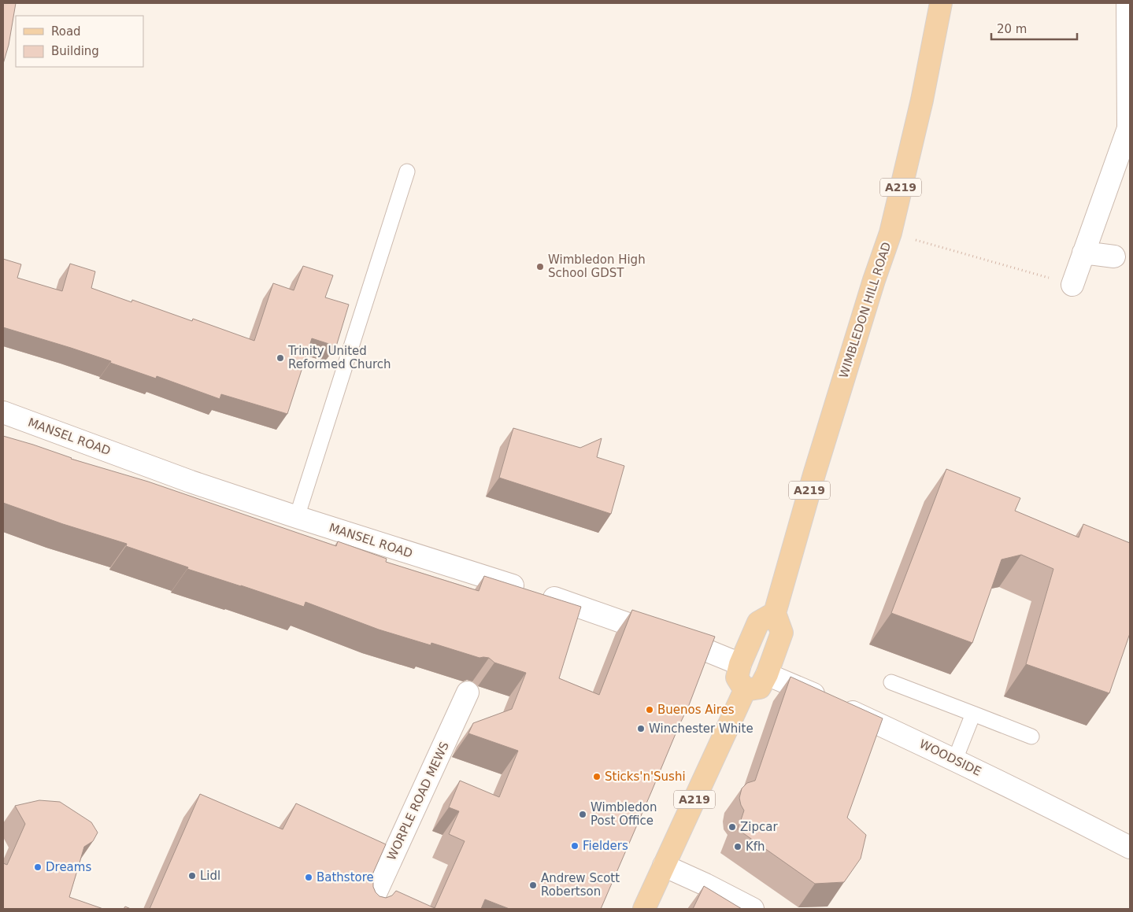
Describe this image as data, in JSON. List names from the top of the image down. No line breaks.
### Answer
{"streets":{"main road":["A219","WIMBLEDON HILL ROAD"],"street":["MANSEL ROAD","WOODSIDE","WORPLE ROAD MEWS"]},"places":["Wimbledon High School GDST","Trinity United Reformed Church","Buenos Aires","Winchester White","Sticks'n'Sushi","Wimbledon Post Office","Zipcar","Fielders","Kfh","Dreams","Lidl","Bathstore","Andrew Scott Robertson"],"legend":["Road","Building"],"scale_bar":"20 m"}
